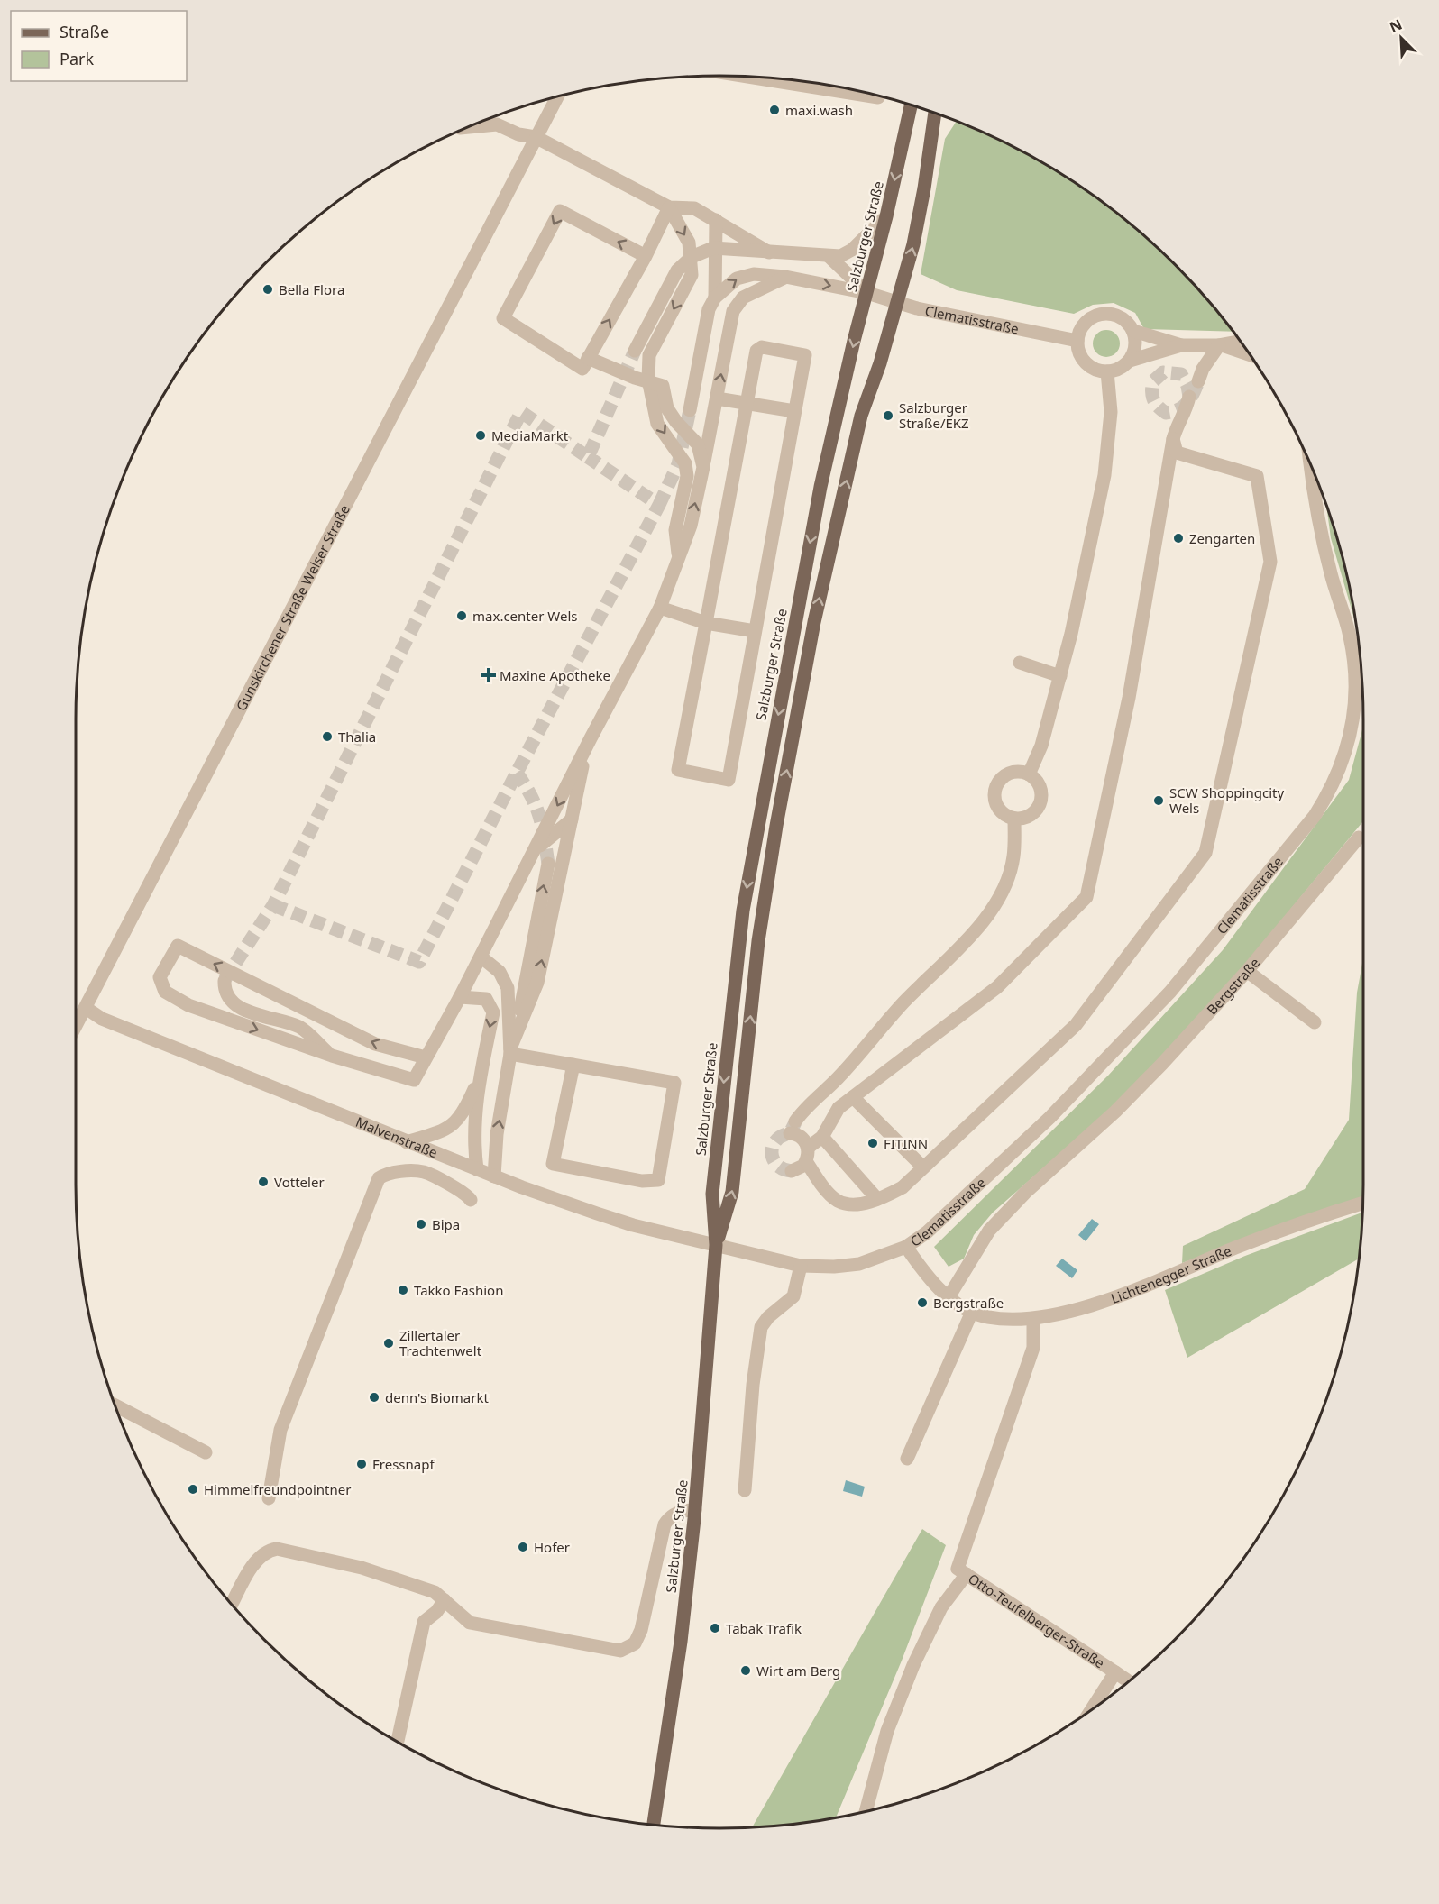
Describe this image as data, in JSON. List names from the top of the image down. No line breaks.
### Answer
{"streets":{"main road":["Salzburger Straße"],"street":["Clematisstraße","Gunskirchener Straße Welser Straße","Bergstraße","Malvenstraße","Lichtenegger Straße","Otto-Teufelberger-Straße"]},"crossings":[["Salzburger Straße","Clematisstraße"],["Salzburger Straße","Malvenstraße"],["Clematisstraße","Lichtenegger Straße"],["Gunskirchener Straße Welser Straße","Malvenstraße"],["Bergstraße","Lichtenegger Straße"]],"places":{"other":["maxi.wash","Bella Flora","Salzburger Straße/EKZ","MediaMarkt","Zengarten","max.center Wels","Thalia","SCW Shoppingcity Wels","FITINN","Votteler","Bipa","Takko Fashion","Bergstraße","Zillertaler Trachtenwelt","denn's Biomarkt","Fressnapf","Himmelfreundpointner","Hofer","Tabak Trafik","Wirt am Berg"],"health":["Maxine Apotheke"]},"legend":["Straße","Park"],"north":"top left"}
